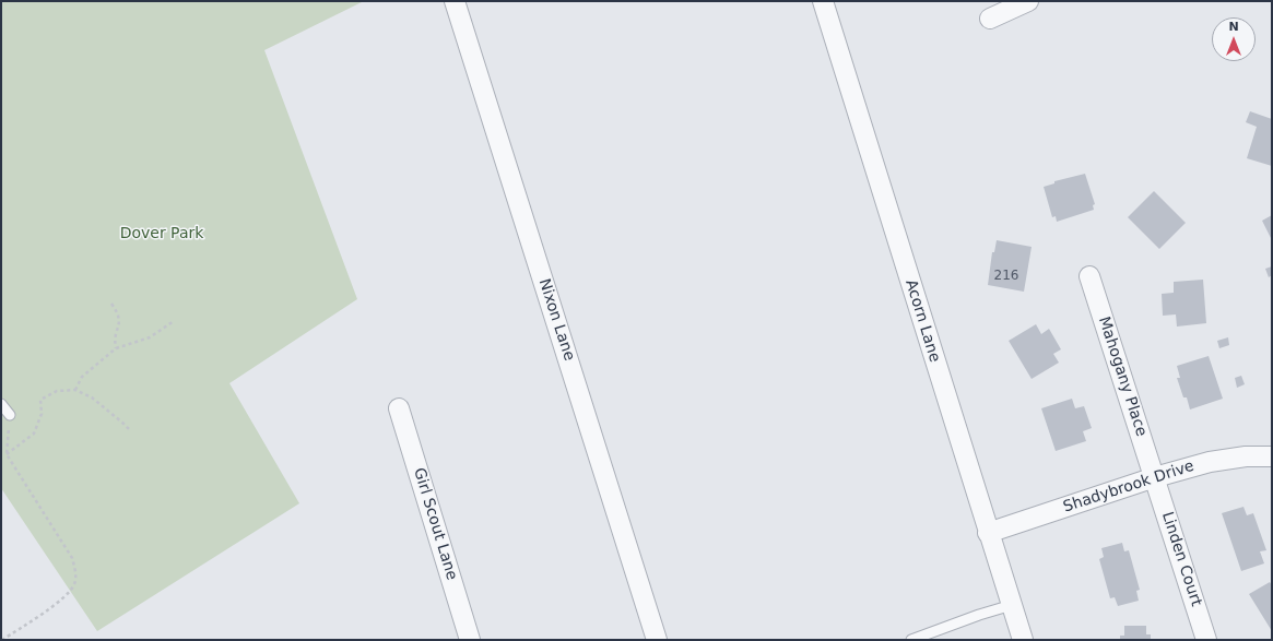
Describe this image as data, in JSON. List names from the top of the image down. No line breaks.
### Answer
{"streets":{"street":["Nixon Lane","Acorn Lane","Mahogany Place","Shadybrook Drive","Girl Scout Lane","Linden Court"]},"crossings":[["Acorn Lane","Shadybrook Drive"],["Mahogany Place","Shadybrook Drive"],["Mahogany Place","Linden Court"],["Shadybrook Drive","Linden Court"]],"parks":["Dover Park"],"house_numbers":["216"],"north":"top"}
